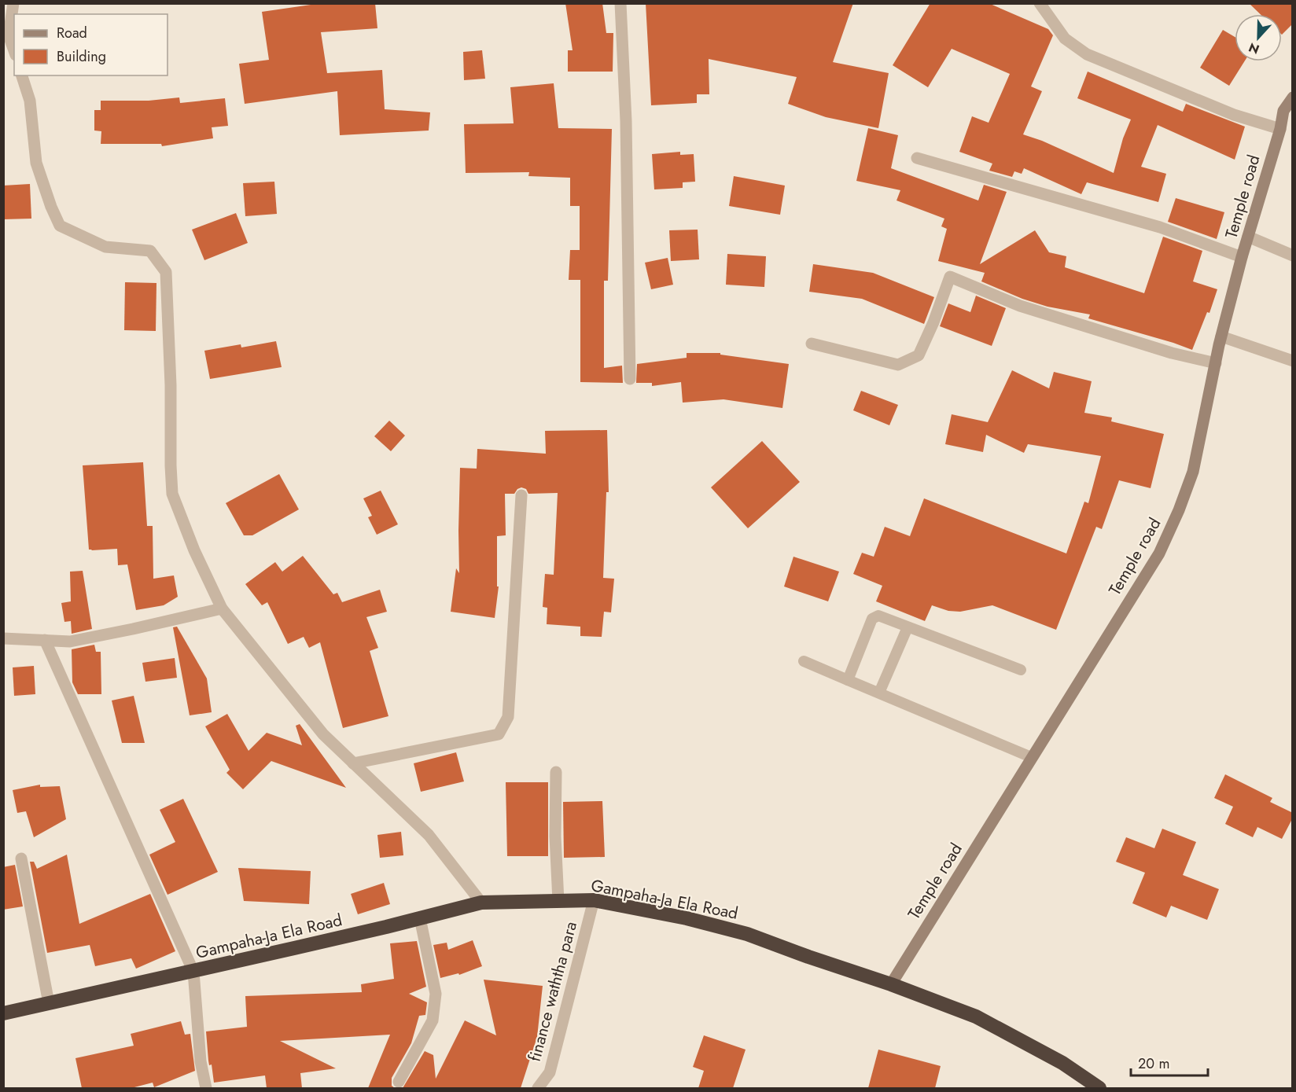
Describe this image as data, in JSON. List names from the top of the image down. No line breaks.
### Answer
{"streets":{"highway":["Gampaha-Ja Ela Road"],"street":["Temple road","finance waththa para"]},"crossings":[["Temple road","Gampaha-Ja Ela Road"],["Gampaha-Ja Ela Road","finance waththa para"]],"legend":["Road","Building"],"scale_bar":"20 m","north":"bottom"}
